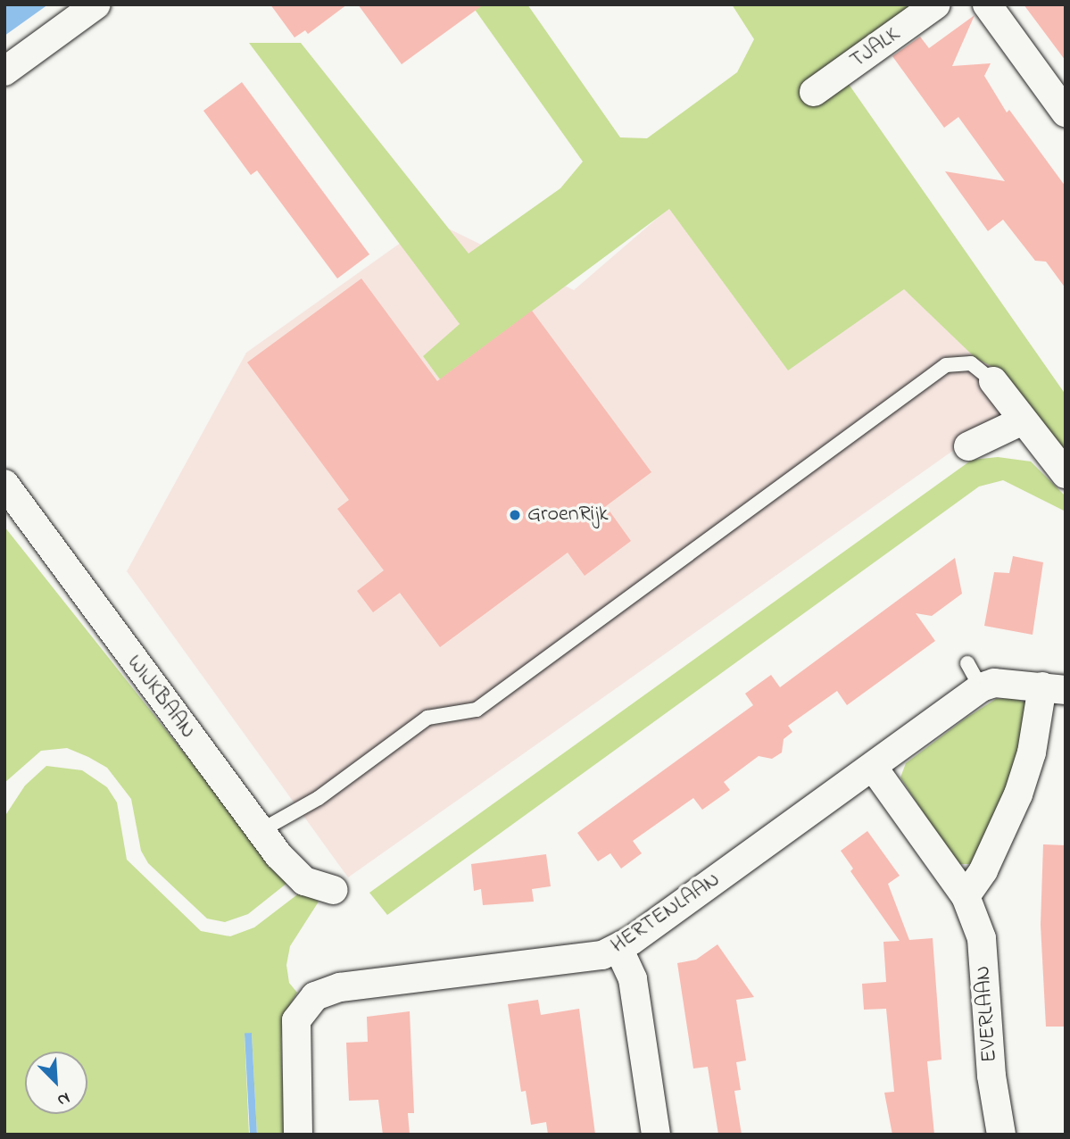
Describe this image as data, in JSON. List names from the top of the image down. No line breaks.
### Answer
{"streets":{"street":["TJALK","WIJKBAAN","HERTENLAAN","EVERLAAN"]},"crossings":[["HERTENLAAN","EVERLAAN"]],"places":["GroenRijk"],"north":"bottom right"}
